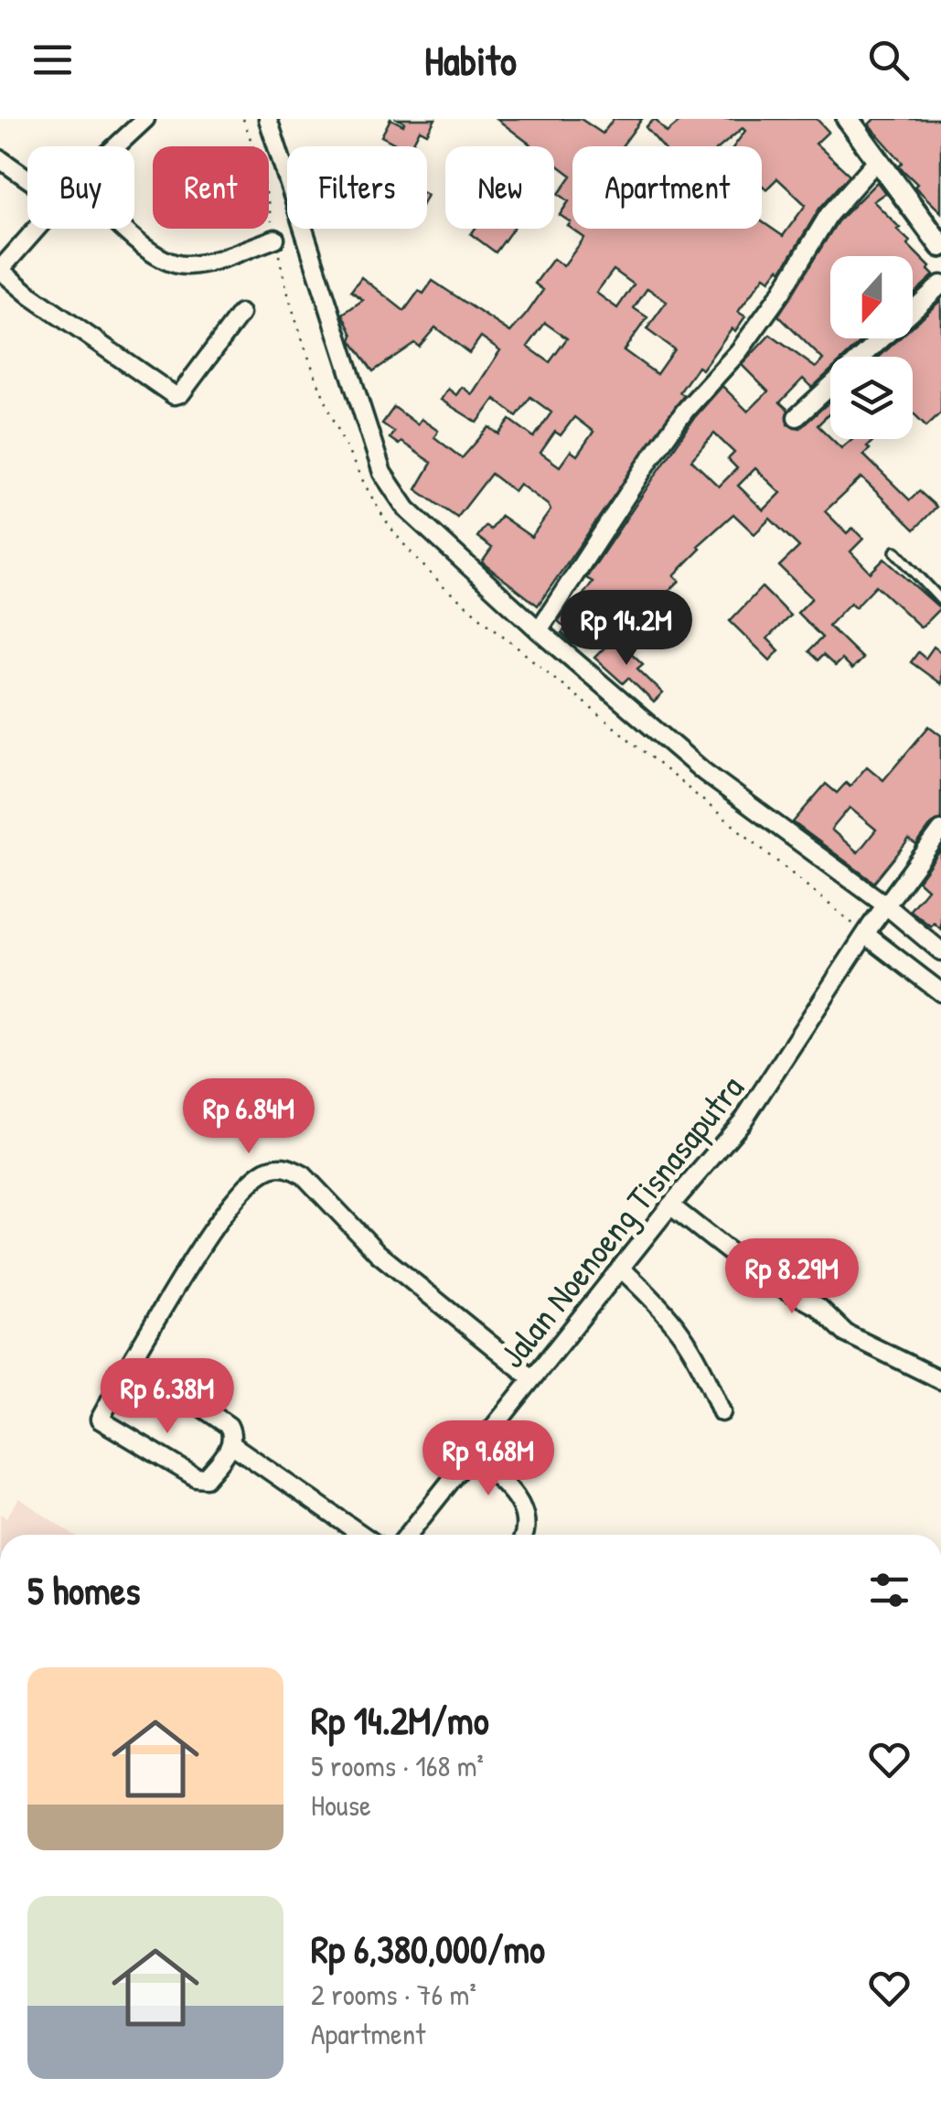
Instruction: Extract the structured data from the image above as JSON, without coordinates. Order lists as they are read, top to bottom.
{
  "streets": {
    "street": ["Jalan Noenoeng Tisnasaputra"]
  },
  "north": "bottom",
  "page": {
    "header": "Habito",
    "chip": [
      "Buy",
      "Rent",
      "Filters",
      "New",
      "Apartment"
    ],
    "price": [
      "Rp 14.2M",
      "Rp 6.84M",
      "Rp 8.29M",
      "Rp 6.38M",
      "Rp 9.68M"
    ],
    "heading": "5 homes",
    "list": [
      {
        "name": "Rp 14.2M/mo",
        "note": "5 rooms · 168 m² · House"
      },
      {
        "name": "Rp 6,380,000/mo",
        "note": "2 rooms · 76 m² · Apartment"
      }
    ]
  }
}
